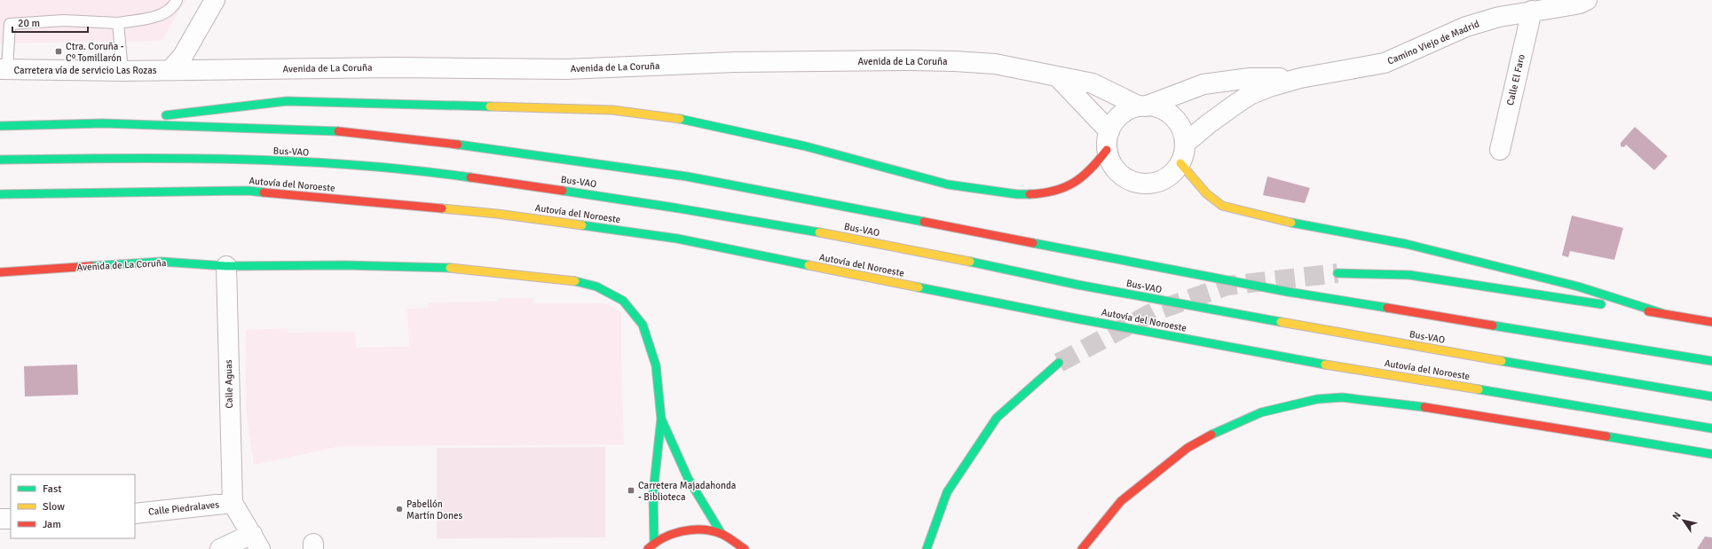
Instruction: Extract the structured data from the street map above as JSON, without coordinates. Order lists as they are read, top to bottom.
{
  "streets": {
    "main road": ["Avenida de La Coruña", "Bus-VAO", "Autovía del Noroeste"],
    "street": [
      "Camino Viejo de Madrid",
      "Carretera vía de servicio Las Rozas",
      "Calle El Faro",
      "Calle Aguas",
      "Calle Piedralaves"
    ]
  },
  "crossings": [
    ["Camino Viejo de Madrid", "Avenida de La Coruña"],
    ["Camino Viejo de Madrid", "Calle El Faro"],
    ["Avenida de La Coruña", "Carretera vía de servicio Las Rozas"],
    ["Avenida de La Coruña", "Calle Aguas"],
    ["Calle Aguas", "Calle Piedralaves"]
  ],
  "places": {
    "transit": ["Ctra. Coruña - Cº Tomillarón", "Carretera Majadahonda - Biblioteca"],
    "other": ["Pabellón Martín Dones"]
  },
  "legend": ["Fast", "Slow", "Jam"],
  "scale_bar": "20 m",
  "north": "top left"
}
